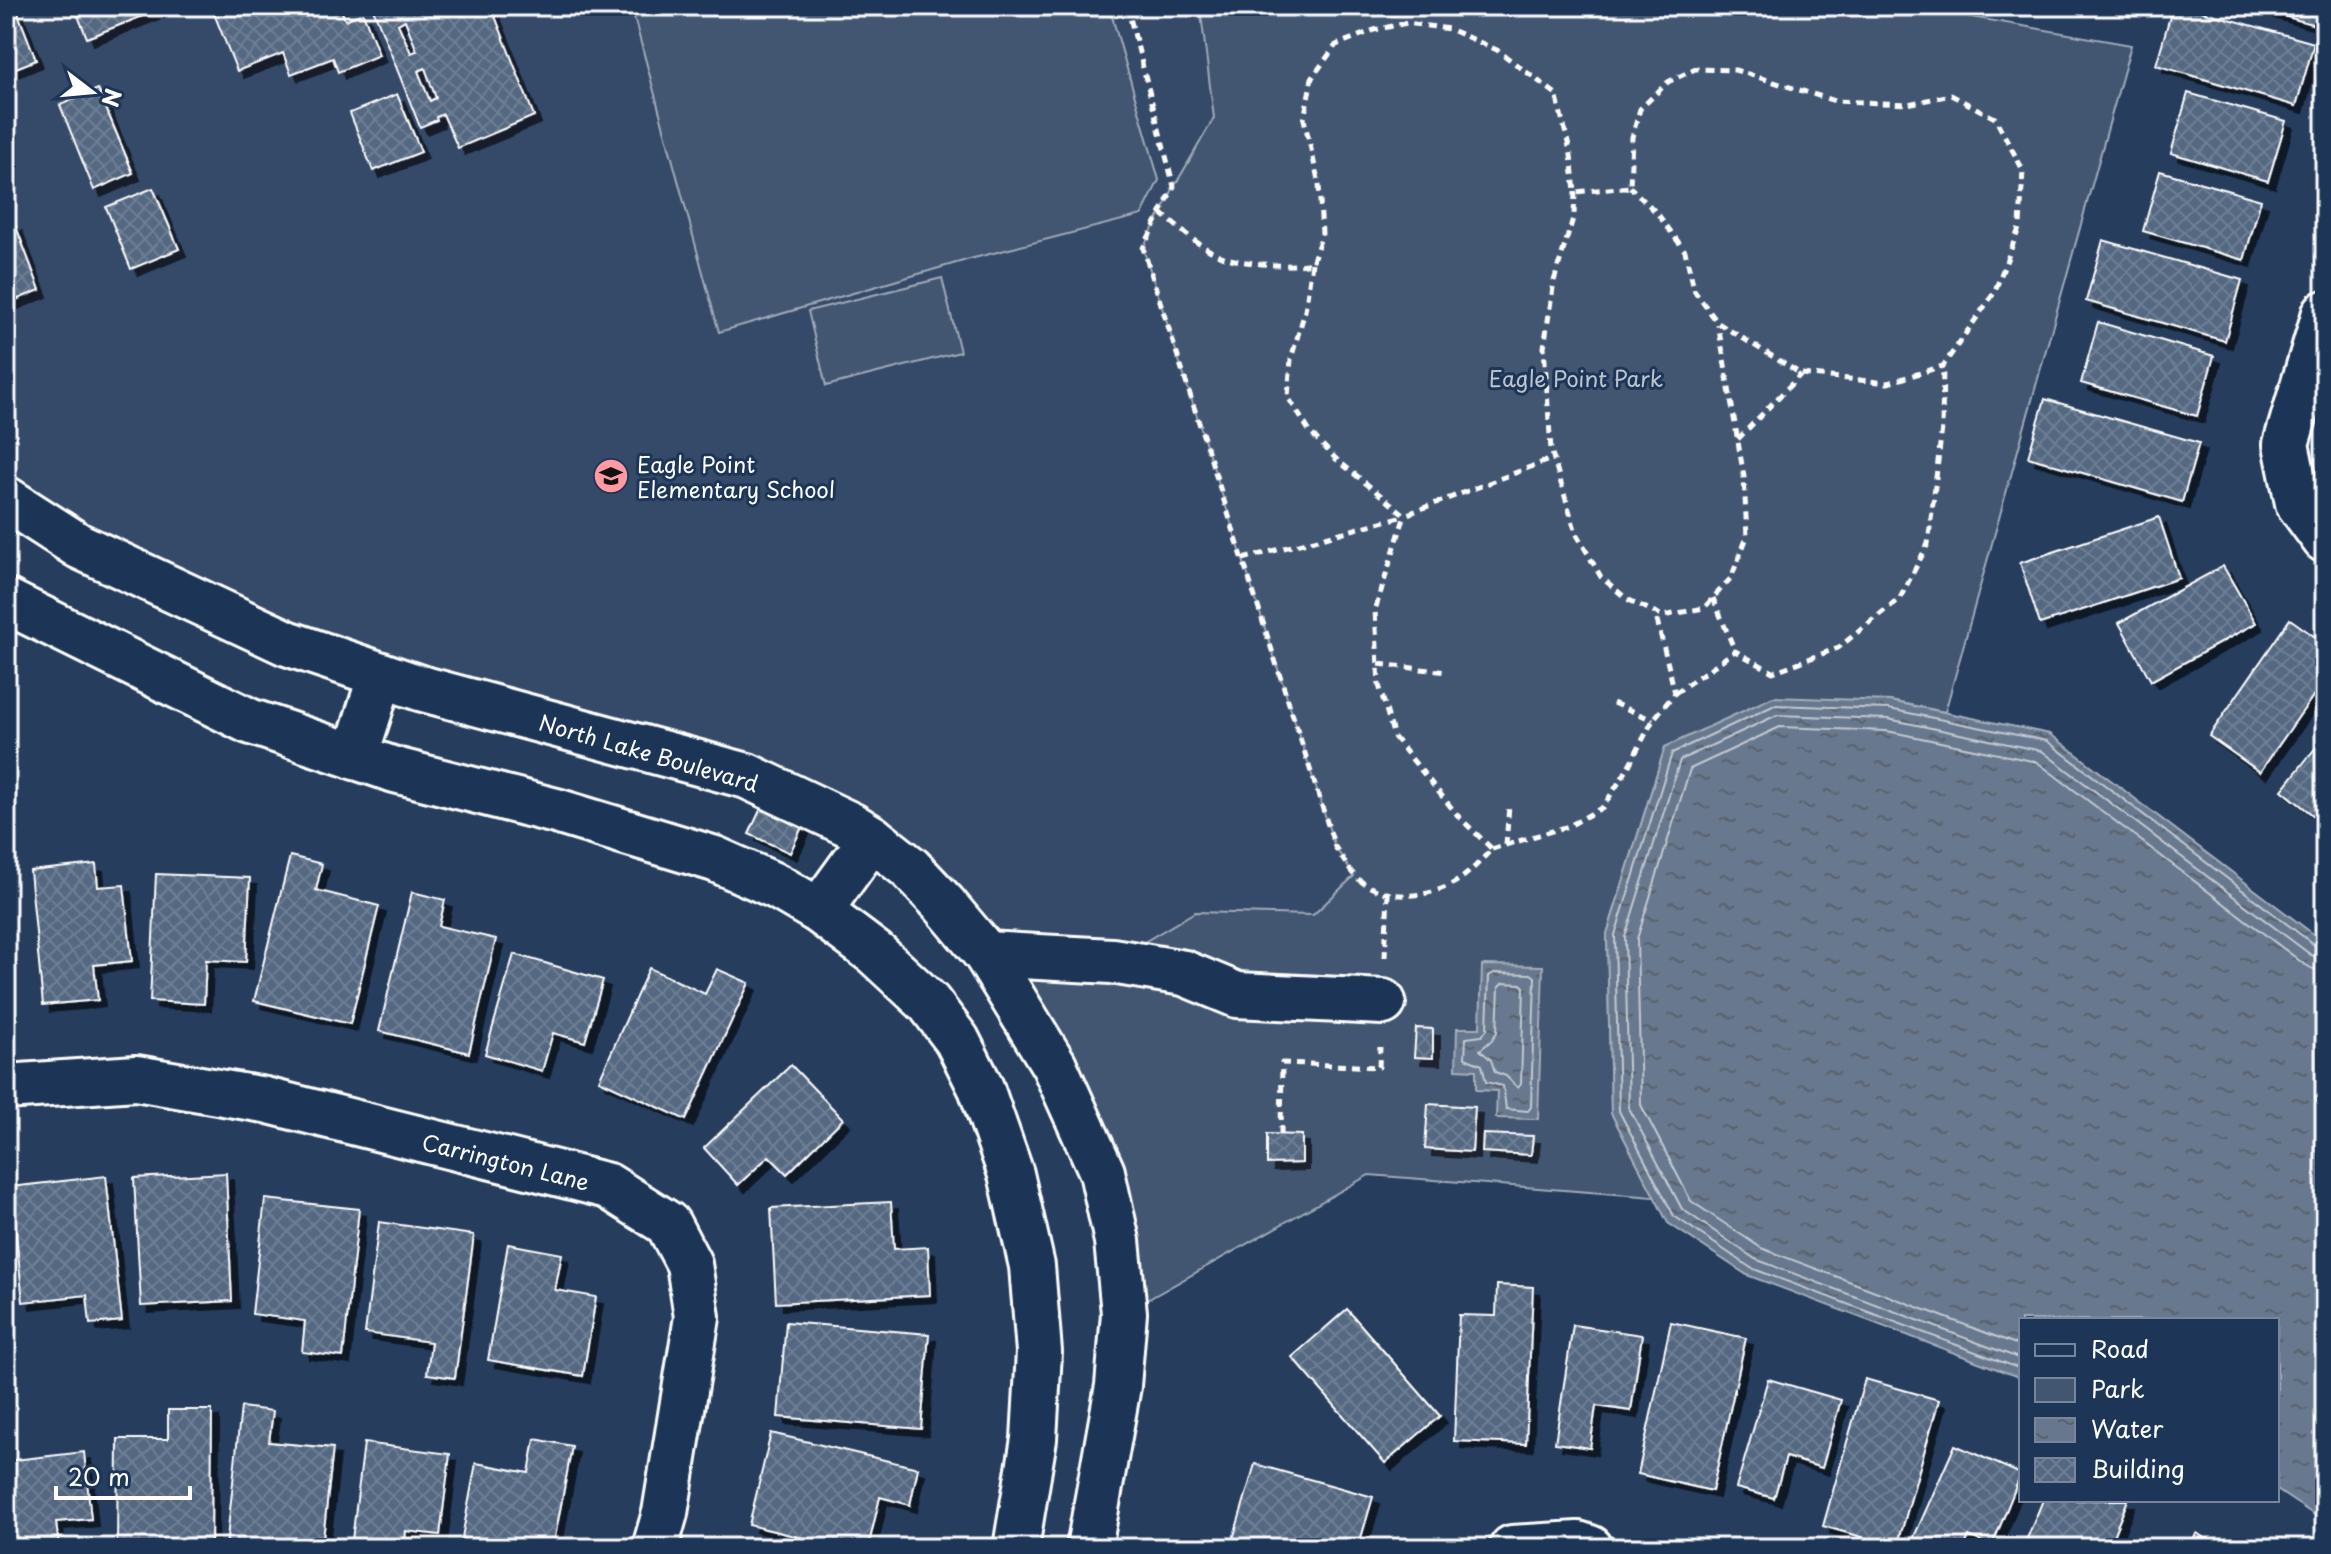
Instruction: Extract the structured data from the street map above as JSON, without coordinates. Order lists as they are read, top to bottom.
{
  "streets": {
    "street": ["North Lake Boulevard", "Carrington Lane"]
  },
  "parks": ["Eagle Point Park"],
  "places": {
    "school or university": ["Eagle Point Elementary School"]
  },
  "legend": [
    "Road",
    "Park",
    "Water",
    "Building"
  ],
  "scale_bar": "20 m",
  "north": "right"
}
